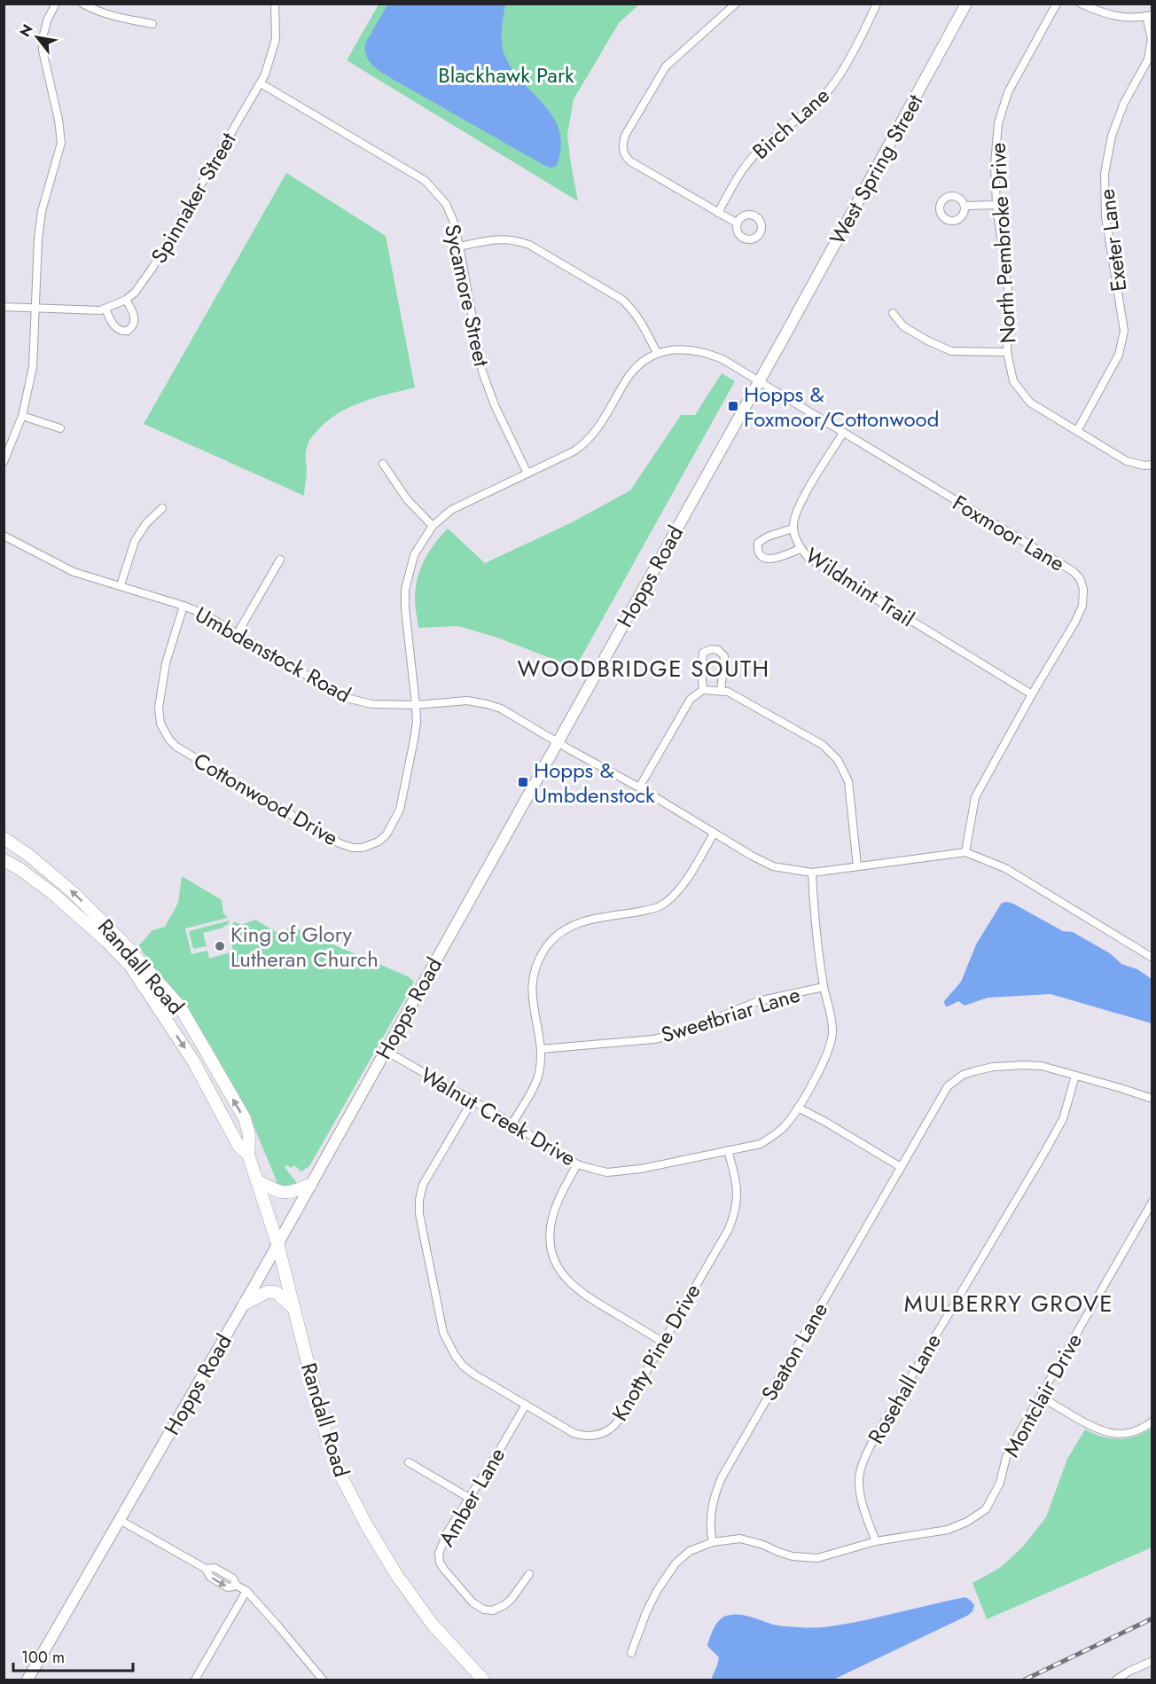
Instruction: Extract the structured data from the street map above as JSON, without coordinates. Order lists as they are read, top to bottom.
{
  "streets": {
    "main road": ["West Spring Street", "Hopps Road", "Randall Road"],
    "street": [
      "Birch Lane",
      "Spinnaker Street",
      "Exeter Lane",
      "North Pembroke Drive",
      "Sycamore Street",
      "Foxmoor Lane",
      "Wildmint Trail",
      "Umbdenstock Road",
      "Cottonwood Drive",
      "Sweetbriar Lane",
      "Walnut Creek Drive",
      "Seaton Lane",
      "Knotty Pine Drive",
      "Rosehall Lane",
      "Montclair Drive",
      "Amber Lane"
    ]
  },
  "crossings": [
    ["West Spring Street", "Hopps Road"],
    ["Spinnaker Street", "Sycamore Street"],
    ["Exeter Lane", "North Pembroke Drive"],
    ["Sycamore Street", "Cottonwood Drive"],
    ["Foxmoor Lane", "Hopps Road"],
    ["Foxmoor Lane", "Wildmint Trail"],
    ["Foxmoor Lane", "Umbdenstock Road"],
    ["Foxmoor Lane", "Cottonwood Drive"],
    ["Hopps Road", "Umbdenstock Road"],
    ["Hopps Road", "Cottonwood Drive"],
    ["Hopps Road", "Randall Road"],
    ["Hopps Road", "Walnut Creek Drive"],
    ["Umbdenstock Road", "Cottonwood Drive"],
    ["Umbdenstock Road", "Walnut Creek Drive"],
    ["Sweetbriar Lane", "Walnut Creek Drive"],
    ["Walnut Creek Drive", "Knotty Pine Drive"],
    ["Seaton Lane", "Rosehall Lane"],
    ["Seaton Lane", "Montclair Drive"],
    ["Knotty Pine Drive", "Amber Lane"],
    ["Rosehall Lane", "Montclair Drive"]
  ],
  "districts": ["WOODBRIDGE SOUTH", "MULBERRY GROVE"],
  "parks": ["Blackhawk Park"],
  "places": {
    "transit": ["Hopps & Foxmoor/Cottonwood", "Hopps & Umbdenstock"],
    "other": ["King of Glory Lutheran Church"]
  },
  "scale_bar": "100 m",
  "north": "top left"
}
